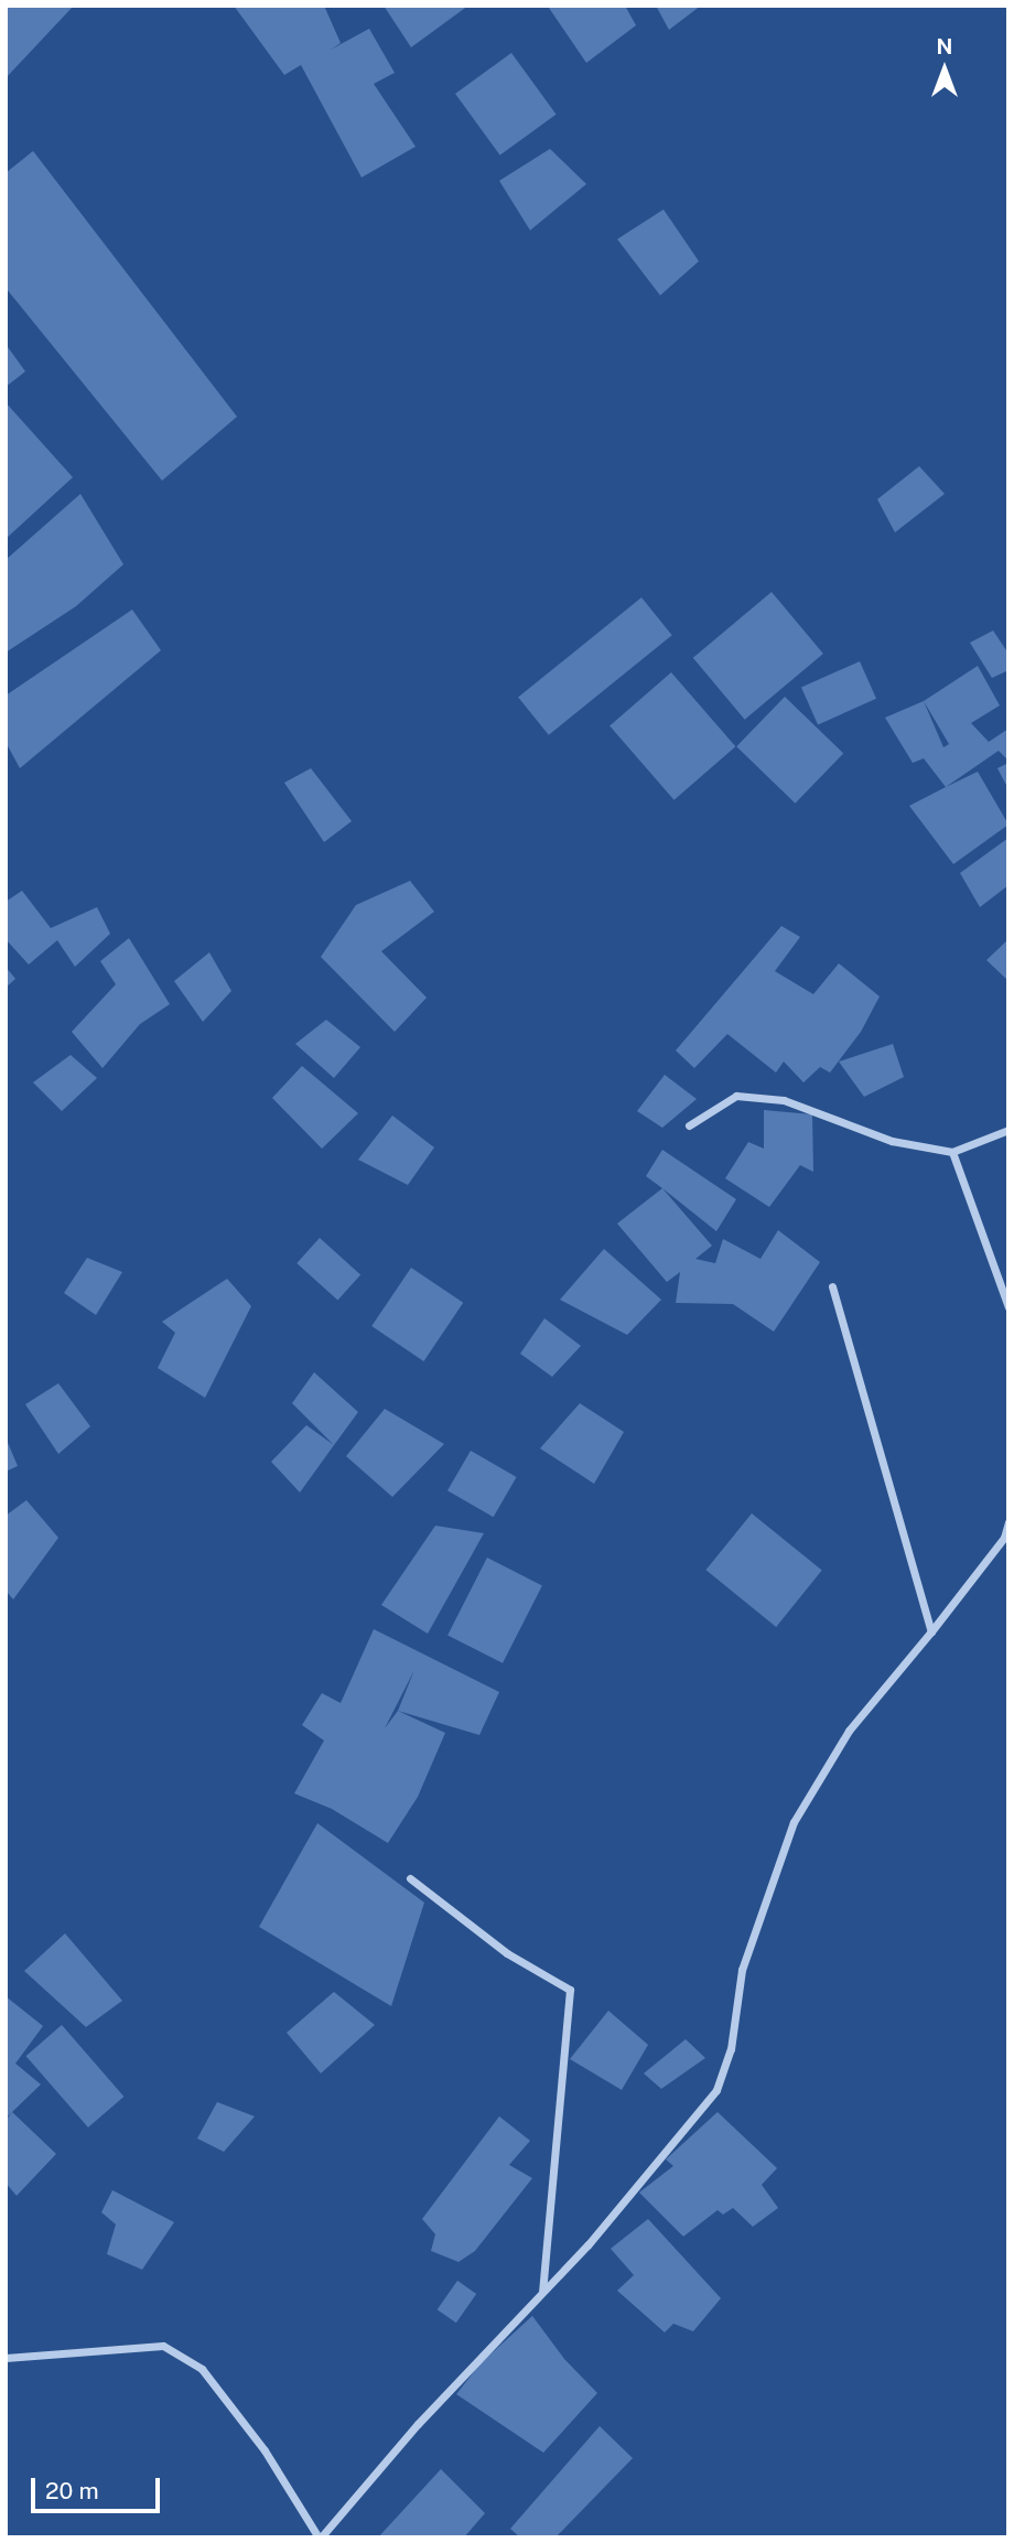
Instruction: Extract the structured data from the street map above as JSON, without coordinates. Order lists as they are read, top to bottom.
{
  "scale_bar": "20 m",
  "north": "top"
}
